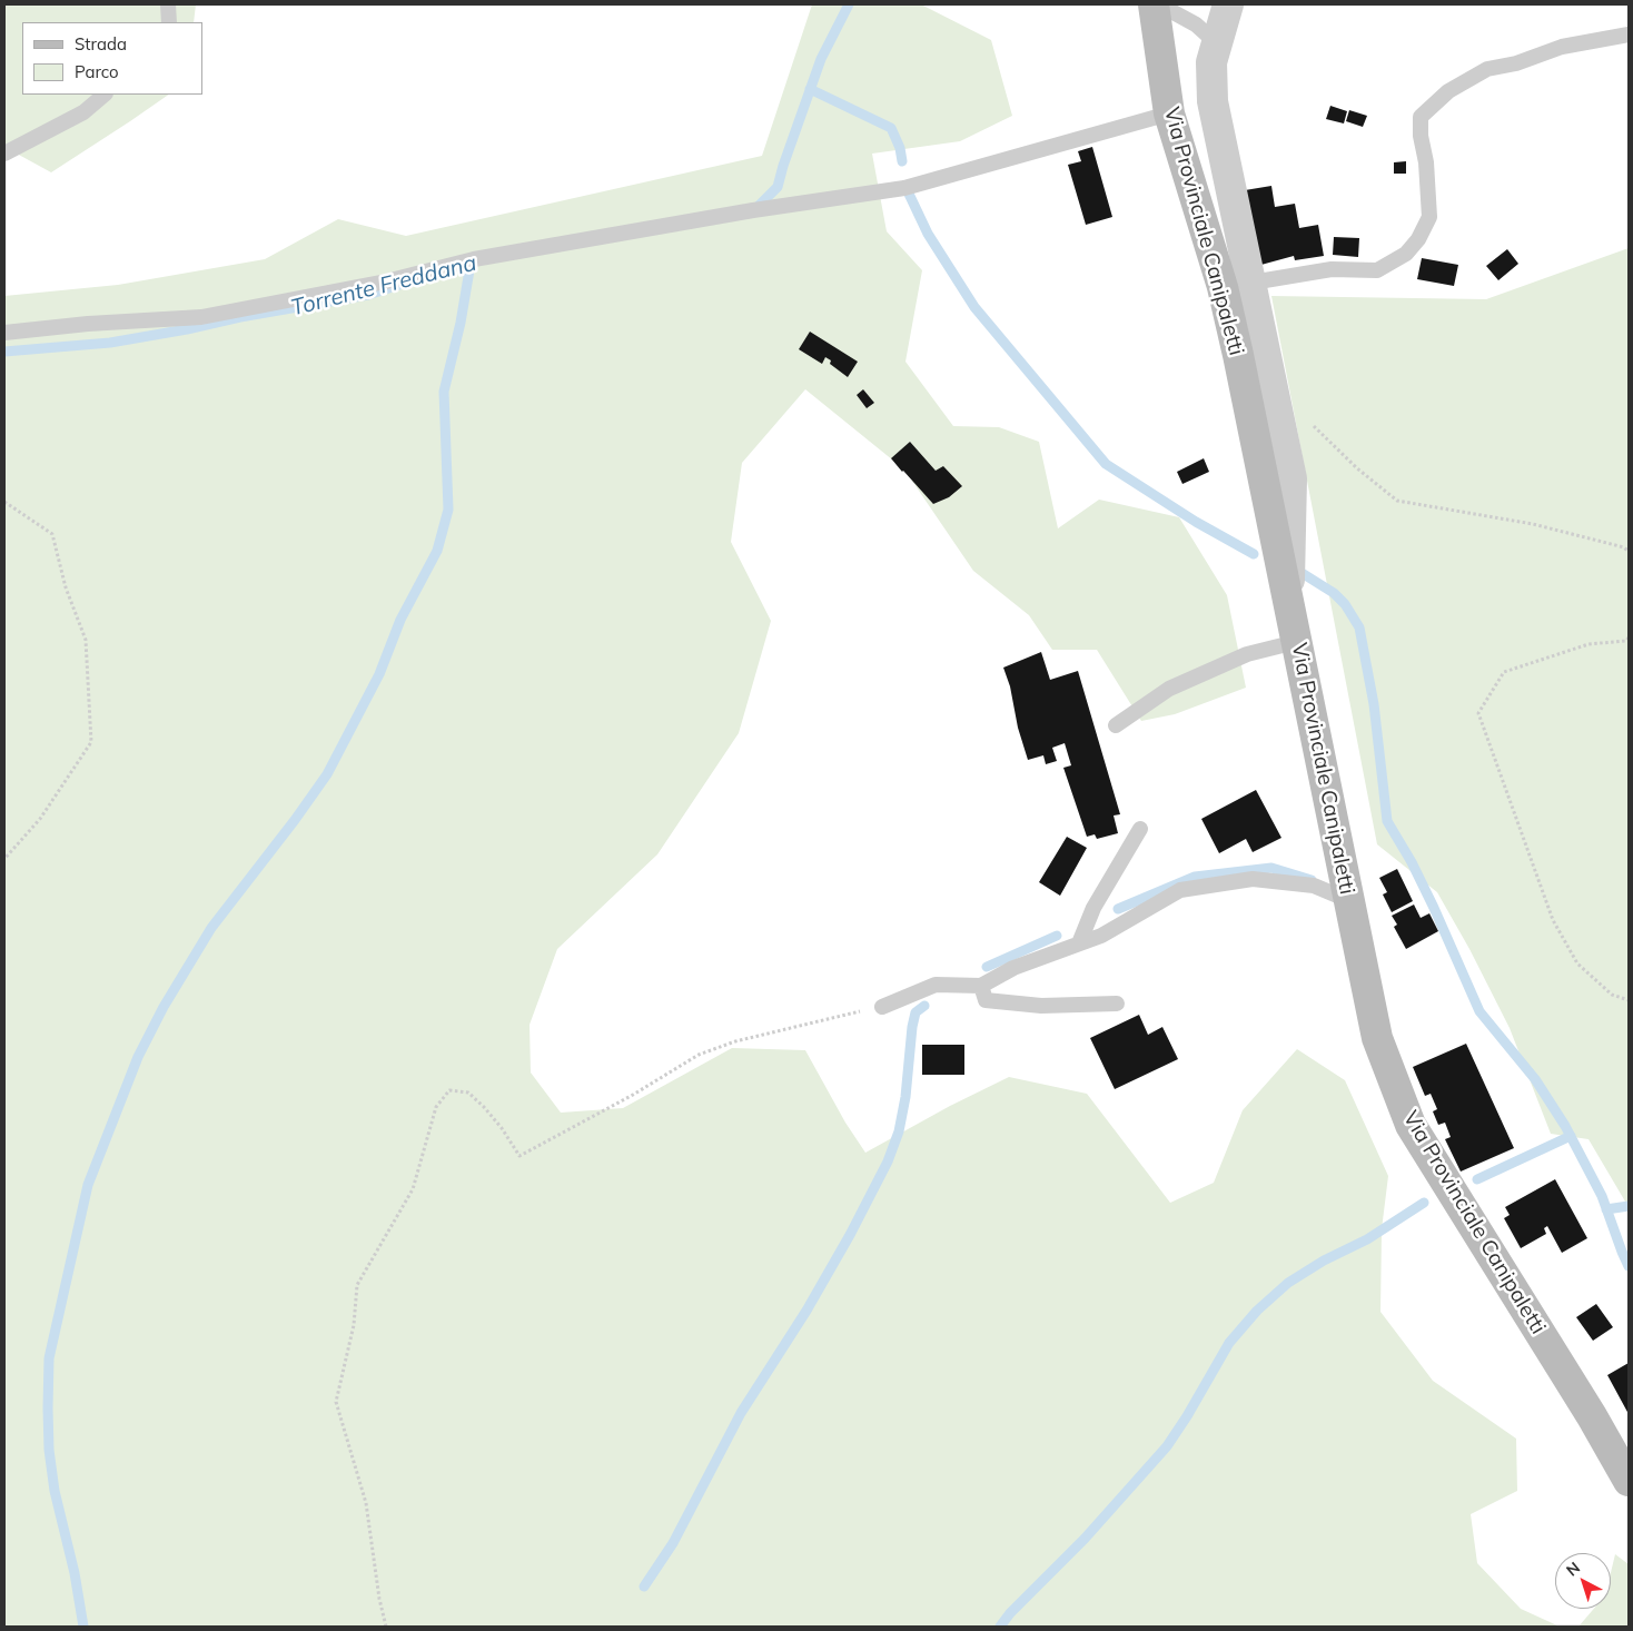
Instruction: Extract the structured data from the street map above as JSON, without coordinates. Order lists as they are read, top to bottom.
{
  "streets": {
    "main road": ["Via Provinciale Canipaletti"]
  },
  "water": ["Torrente Freddana"],
  "legend": ["Strada", "Parco"],
  "north": "top left"
}
